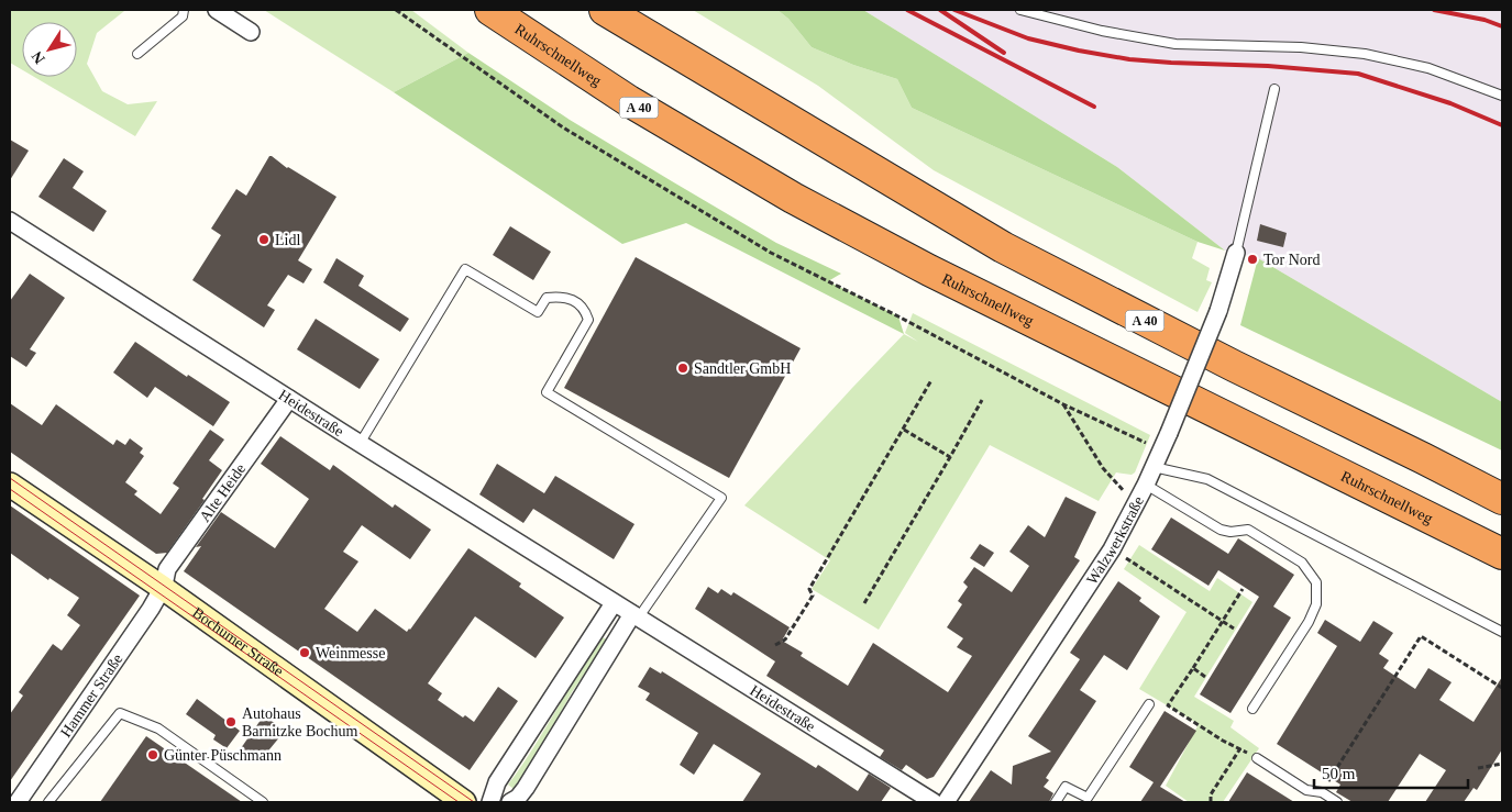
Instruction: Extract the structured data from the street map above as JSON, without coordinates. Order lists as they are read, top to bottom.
{
  "streets": {
    "highway": ["Ruhrschnellweg", "A 40"],
    "main road": ["Bochumer Straße"],
    "street": [
      "Heidestraße",
      "Alte Heide",
      "Walzwerkstraße",
      "Hammer Straße"
    ]
  },
  "crossings": [
    ["Heidestraße", "Alte Heide"],
    ["Alte Heide", "Bochumer Straße"],
    ["Alte Heide", "Hammer Straße"],
    ["Bochumer Straße", "Hammer Straße"]
  ],
  "places": [
    "Lidl",
    "Tor Nord",
    "Sandtler GmbH",
    "Weinmesse",
    "Autohaus Barnitzke Bochum",
    "Günter Püschmann"
  ],
  "scale_bar": "50 m",
  "north": "bottom left"
}
